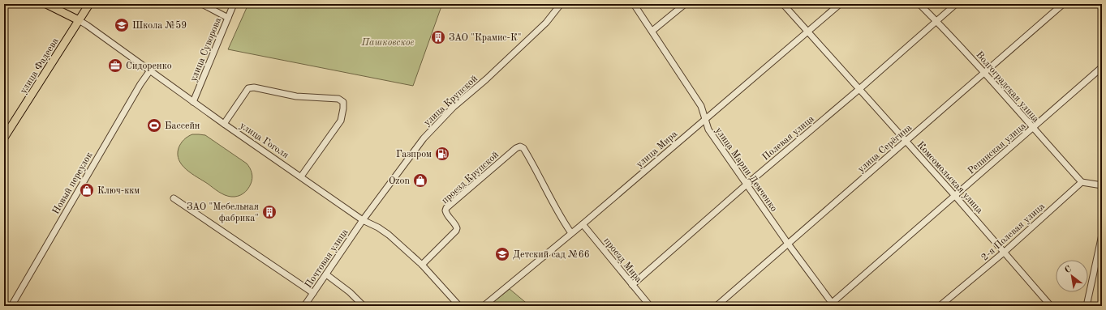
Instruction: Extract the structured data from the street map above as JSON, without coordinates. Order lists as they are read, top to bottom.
{
  "streets": {
    "main road": ["улица Фадеева", "улица Гоголя"],
    "street": [
      "улица Суворова",
      "Волгоградская улица",
      "улица Крупской",
      "Полевая улица",
      "улица Серёгина",
      "Репинская улица",
      "улица Мира",
      "улица Марии Демченко",
      "проезд Крупской",
      "Комсомольская улица",
      "Новый переулок",
      "2-я Полевая улица",
      "Почтовая улица",
      "проезд Мира"
    ]
  },
  "crossings": [
    ["улица Суворова", "улица Гоголя"],
    ["улица Фадеева", "улица Гоголя"],
    ["Волгоградская улица", "Полевая улица"],
    ["Волгоградская улица", "улица Серёгина"],
    ["Волгоградская улица", "Репинская улица"],
    ["Волгоградская улица", "2-я Полевая улица"],
    ["улица Крупской", "улица Гоголя"],
    ["улица Крупской", "Почтовая улица"],
    ["Полевая улица", "улица Марии Демченко"],
    ["Полевая улица", "Комсомольская улица"],
    ["Полевая улица", "проезд Мира"],
    ["улица Гоголя", "проезд Крупской"],
    ["улица Гоголя", "Новый переулок"],
    ["улица Гоголя", "Почтовая улица"],
    ["улица Серёгина", "улица Марии Демченко"],
    ["улица Серёгина", "Комсомольская улица"],
    ["Репинская улица", "улица Марии Демченко"],
    ["Репинская улица", "Комсомольская улица"],
    ["улица Мира", "улица Марии Демченко"],
    ["улица Мира", "проезд Крупской"],
    ["улица Мира", "Комсомольская улица"],
    ["улица Мира", "проезд Мира"],
    ["Комсомольская улица", "2-я Полевая улица"]
  ],
  "parks": ["Пашковское"],
  "places": {
    "school or university": ["Школа №59", "Детский сад №66"],
    "building": ["ЗАО \"Крамис-К\"", "ЗАО \"Мебельная фабрика\""],
    "office": ["Сидоренко"],
    "sports": ["Бассейн"],
    "fuel station": ["Газпром"],
    "shop": ["Ozon", "Ключ-ккм"]
  },
  "north": "top left"
}
